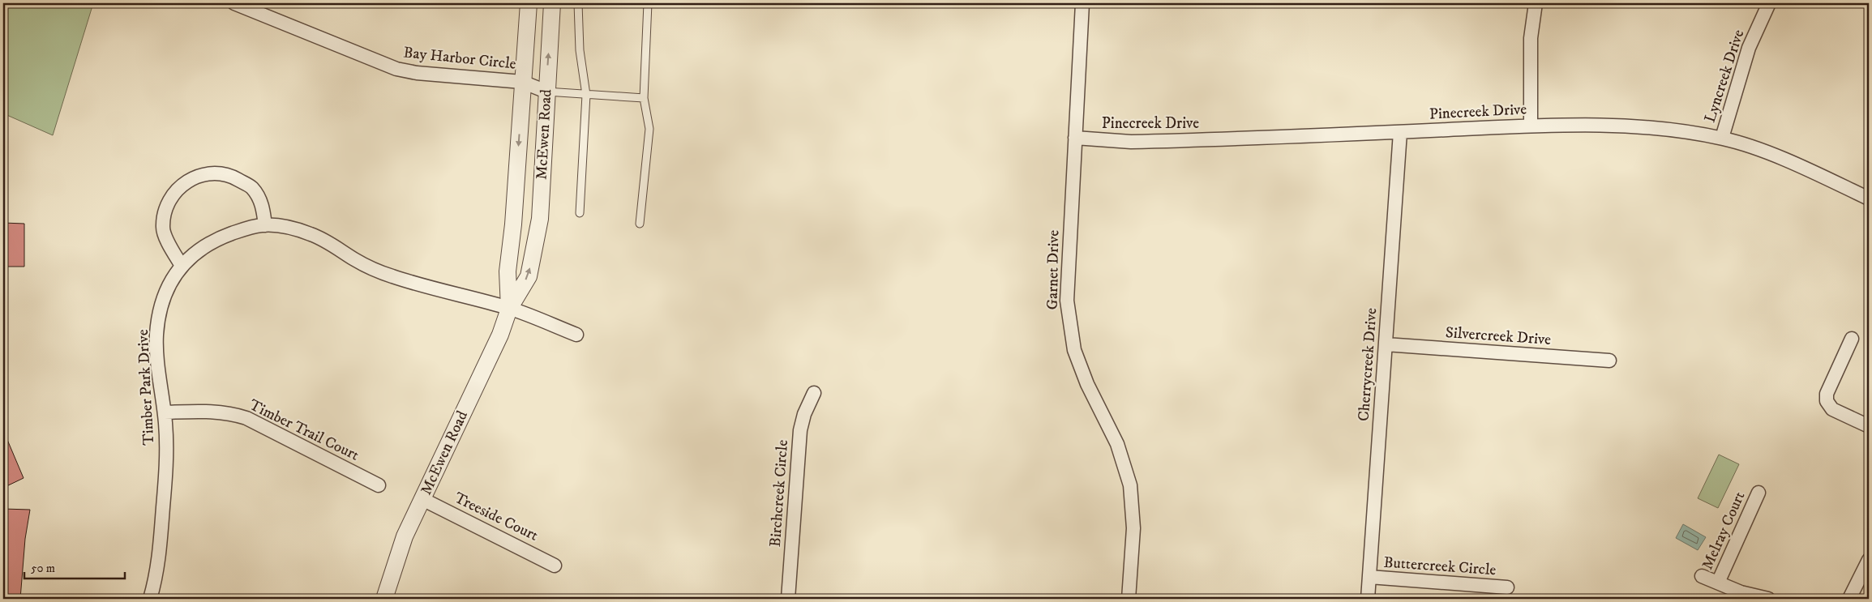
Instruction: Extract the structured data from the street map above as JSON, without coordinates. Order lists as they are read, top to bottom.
{
  "streets": {
    "street": [
      "Bay Harbor Circle",
      "Lyncreek Drive",
      "Pinecreek Drive",
      "McEwen Road",
      "Garnet Drive",
      "Silvercreek Drive",
      "Cherrycreek Drive",
      "Timber Park Drive",
      "Timber Trail Court",
      "Birchcreek Circle",
      "Treeside Court",
      "Melray Court",
      "Buttercreek Circle"
    ]
  },
  "crossings": [
    ["Bay Harbor Circle", "McEwen Road"],
    ["Lyncreek Drive", "Pinecreek Drive"],
    ["Pinecreek Drive", "Garnet Drive"],
    ["Pinecreek Drive", "Cherrycreek Drive"],
    ["McEwen Road", "Timber Park Drive"],
    ["McEwen Road", "Treeside Court"],
    ["Silvercreek Drive", "Cherrycreek Drive"],
    ["Cherrycreek Drive", "Buttercreek Circle"],
    ["Timber Park Drive", "Timber Trail Court"]
  ],
  "scale_bar": "50 m"
}
